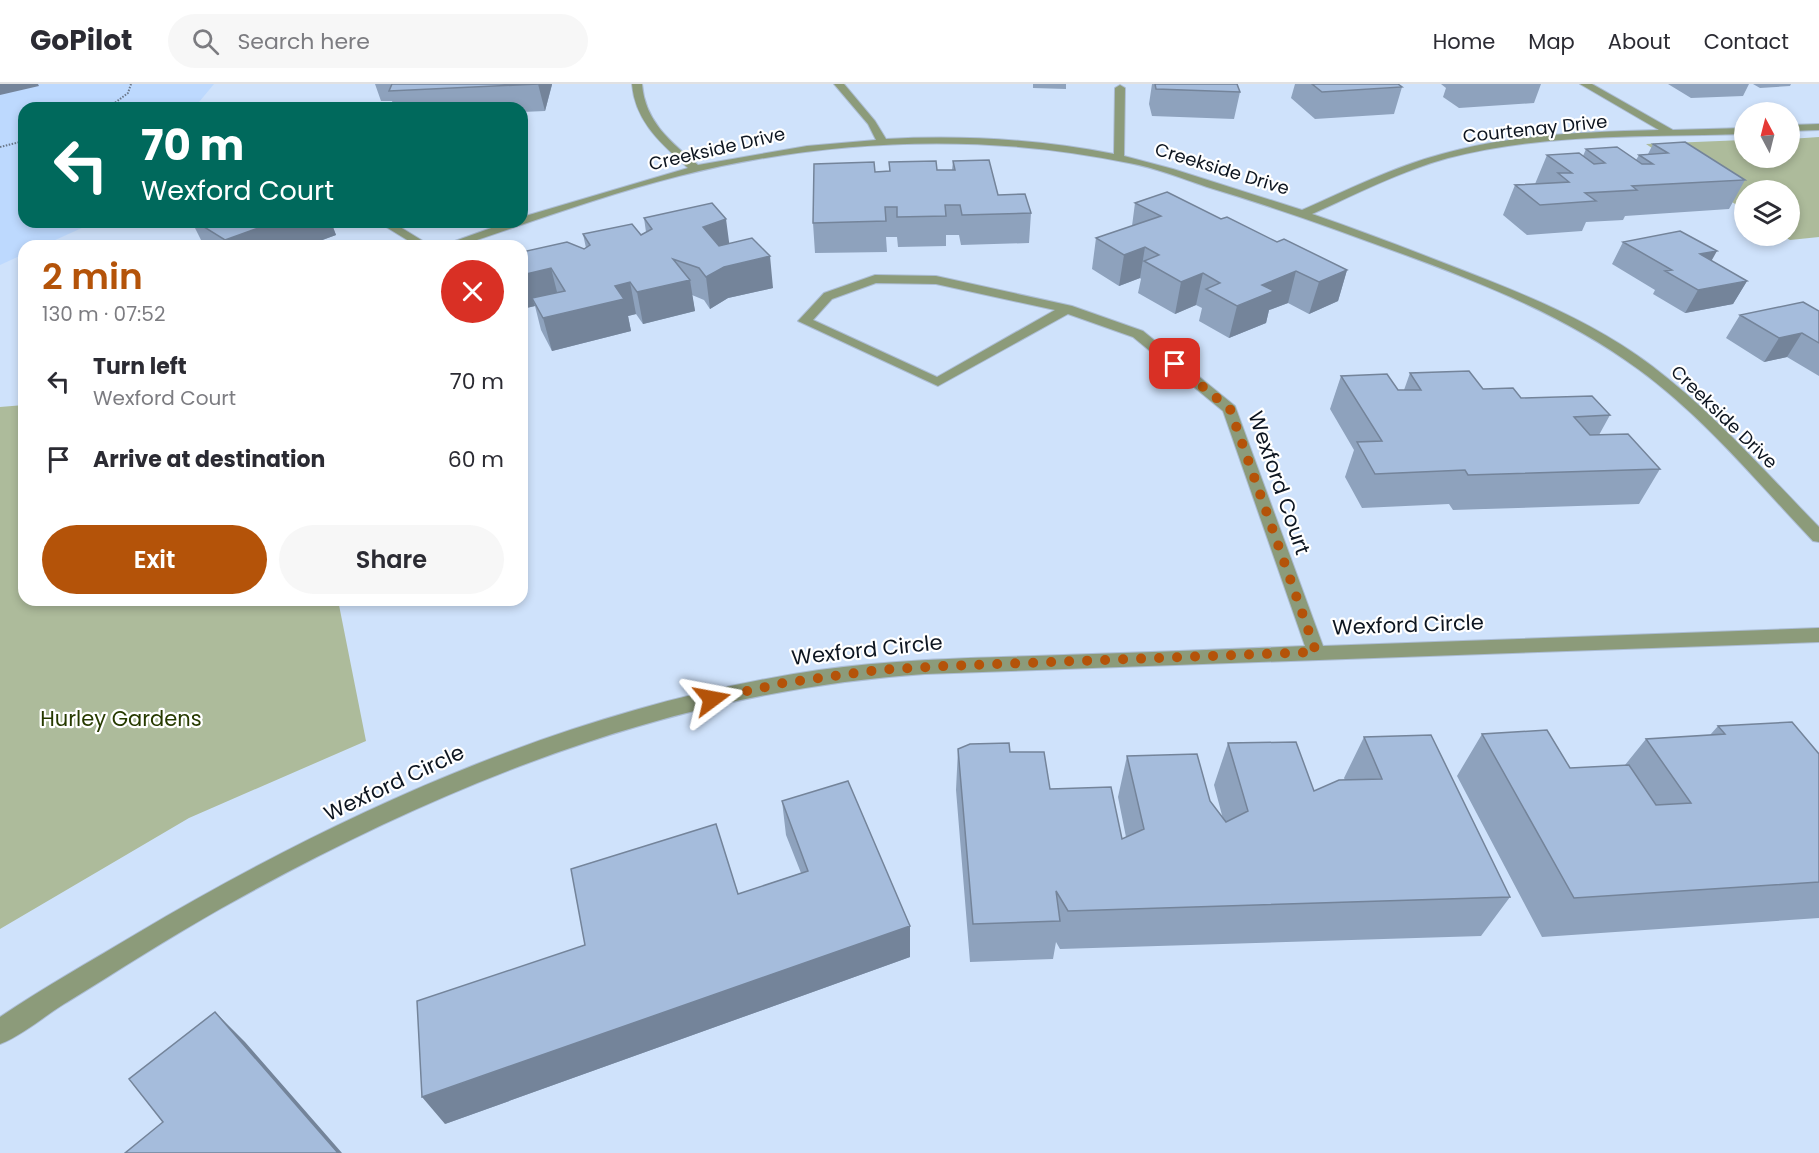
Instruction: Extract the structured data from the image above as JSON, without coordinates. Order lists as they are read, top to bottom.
{
  "streets": {
    "street": [
      "Courtenay Drive",
      "Creekside Drive",
      "Wexford Court",
      "Wexford Circle"
    ]
  },
  "crossings": [
    ["Courtenay Drive", "Creekside Drive"],
    ["Wexford Court", "Wexford Circle"]
  ],
  "parks": ["Hurley Gardens"],
  "north": "top",
  "page": {
    "header": "GoPilot",
    "search": "Search here",
    "nav": [
      "Home",
      "Map",
      "About",
      "Contact"
    ],
    "turn": ["70 m", "Wexford Court"],
    "heading": ["2 min", "130 m · 07:52"],
    "list": [
      {
        "name": "Turn left",
        "note": "Wexford Court",
        "value": "70 m"
      },
      {
        "name": "Arrive at destination",
        "value": "60 m"
      }
    ],
    "buttons": ["Exit", "Share"]
  }
}
